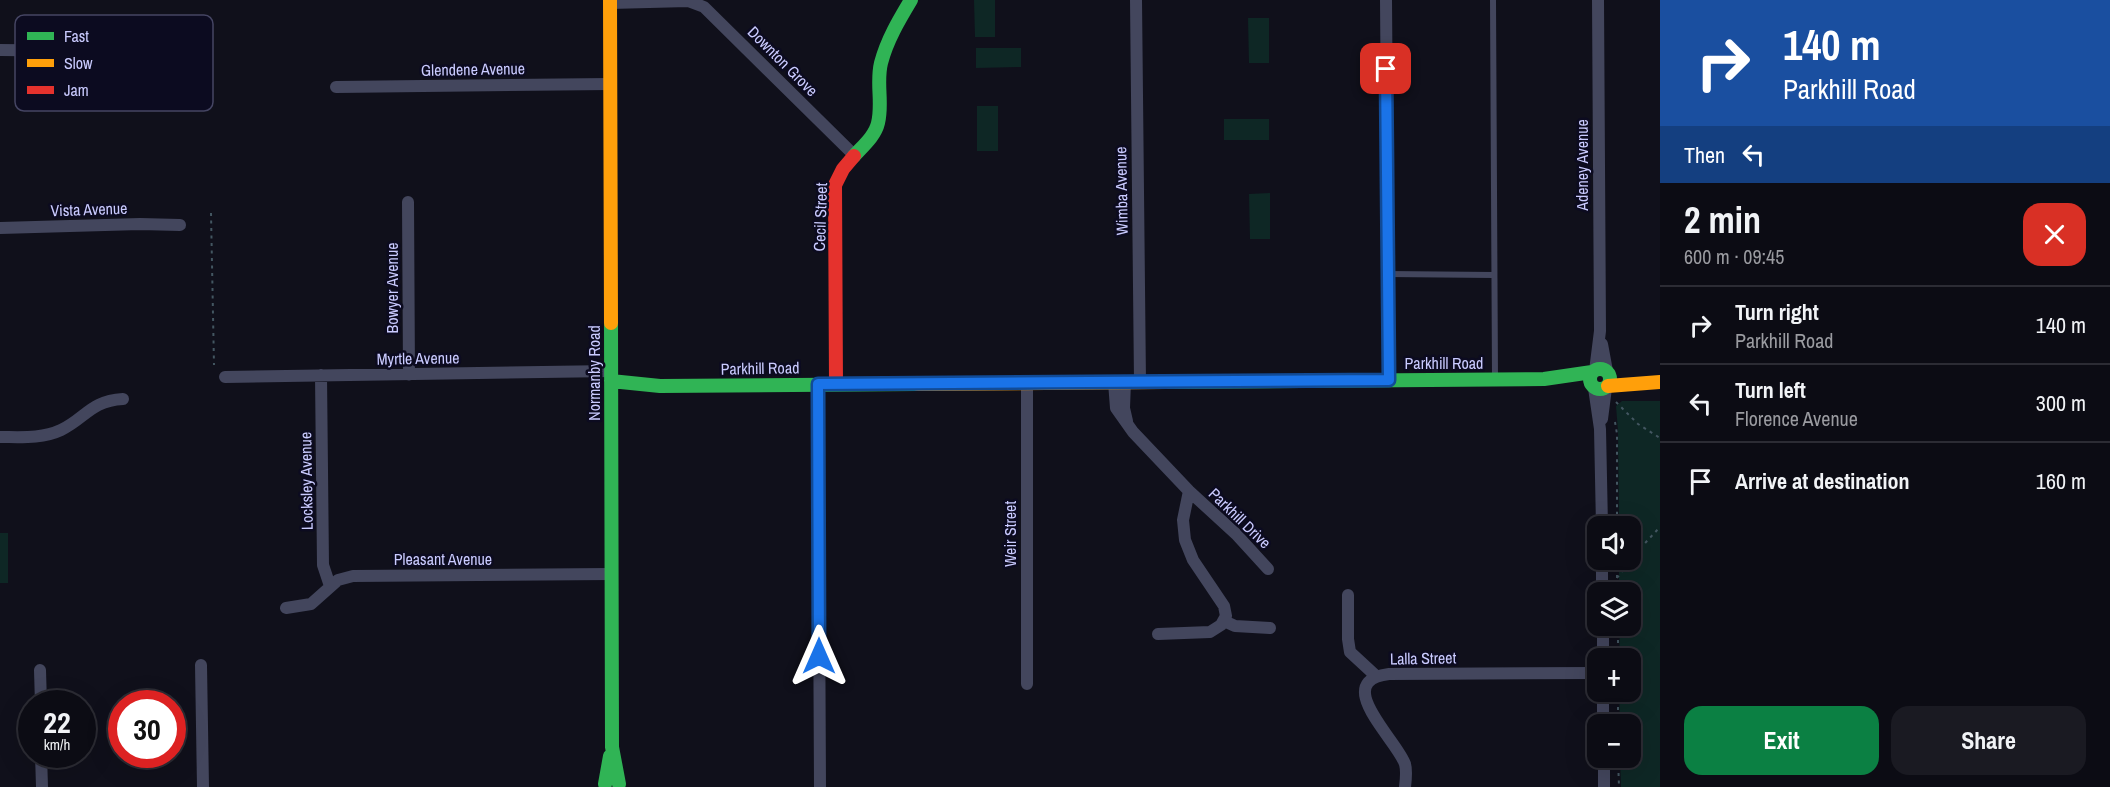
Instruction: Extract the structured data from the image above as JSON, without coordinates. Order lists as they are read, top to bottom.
{
  "streets": {
    "street": [
      "Downton Grove",
      "Glendene Avenue",
      "Adeney Avenue",
      "Wimba Avenue",
      "Vista Avenue",
      "Cecil Street",
      "Bowyer Avenue",
      "Myrtle Avenue",
      "Parkhill Road",
      "Normanby Road",
      "Locksley Avenue",
      "Parkhill Drive",
      "Weir Street",
      "Pleasant Avenue",
      "Lalla Street"
    ]
  },
  "crossings": [
    ["Downton Grove", "Cecil Street"],
    ["Downton Grove", "Normanby Road"],
    ["Glendene Avenue", "Normanby Road"],
    ["Adeney Avenue", "Parkhill Road"],
    ["Wimba Avenue", "Parkhill Road"],
    ["Cecil Street", "Parkhill Road"],
    ["Bowyer Avenue", "Myrtle Avenue"],
    ["Myrtle Avenue", "Parkhill Road"],
    ["Myrtle Avenue", "Normanby Road"],
    ["Myrtle Avenue", "Locksley Avenue"],
    ["Parkhill Road", "Normanby Road"],
    ["Parkhill Road", "Parkhill Drive"],
    ["Parkhill Road", "Weir Street"],
    ["Normanby Road", "Pleasant Avenue"],
    ["Locksley Avenue", "Pleasant Avenue"]
  ],
  "legend": ["Fast", "Slow", "Jam"],
  "page": {
    "turn": ["140 m", "Parkhill Road"],
    "then": "Then",
    "heading": ["2 min", "600 m · 09:45"],
    "list": [
      {
        "name": "Turn right",
        "note": "Parkhill Road",
        "value": "140 m"
      },
      {
        "name": "Turn left",
        "note": "Florence Avenue",
        "value": "300 m"
      },
      {
        "name": "Arrive at destination",
        "value": "160 m"
      }
    ],
    "map_buttons": ["+", "−"],
    "speed": "22 km/h",
    "limit": "30",
    "buttons": ["Exit", "Share"]
  }
}
